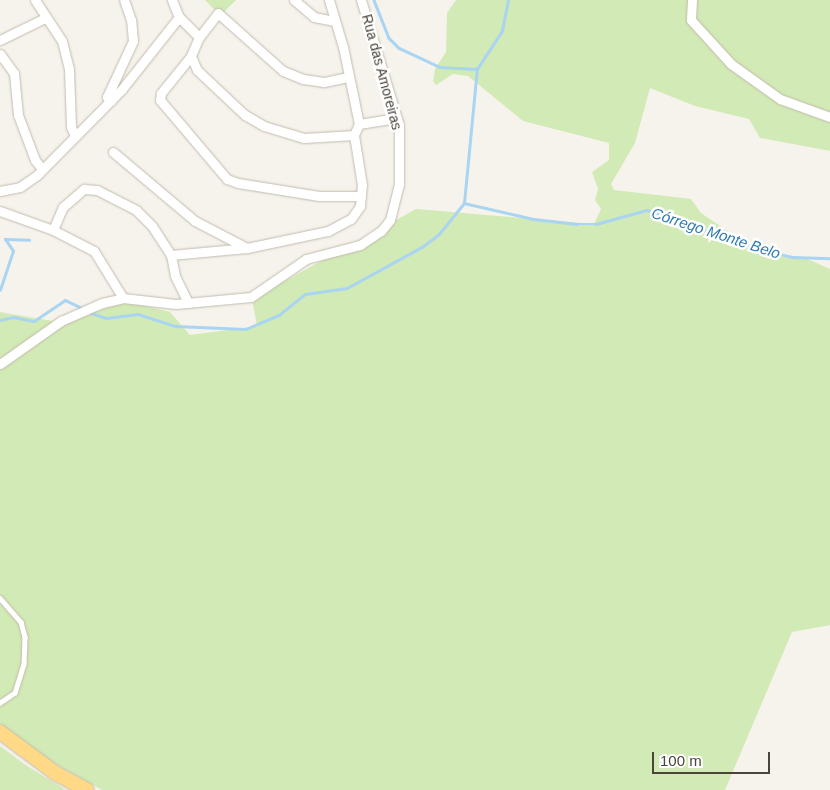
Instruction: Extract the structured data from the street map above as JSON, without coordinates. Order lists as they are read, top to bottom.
{
  "streets": {
    "street": ["Rua das Amoreiras"]
  },
  "water": ["Córrego Monte Belo"],
  "scale_bar": "100 m"
}
